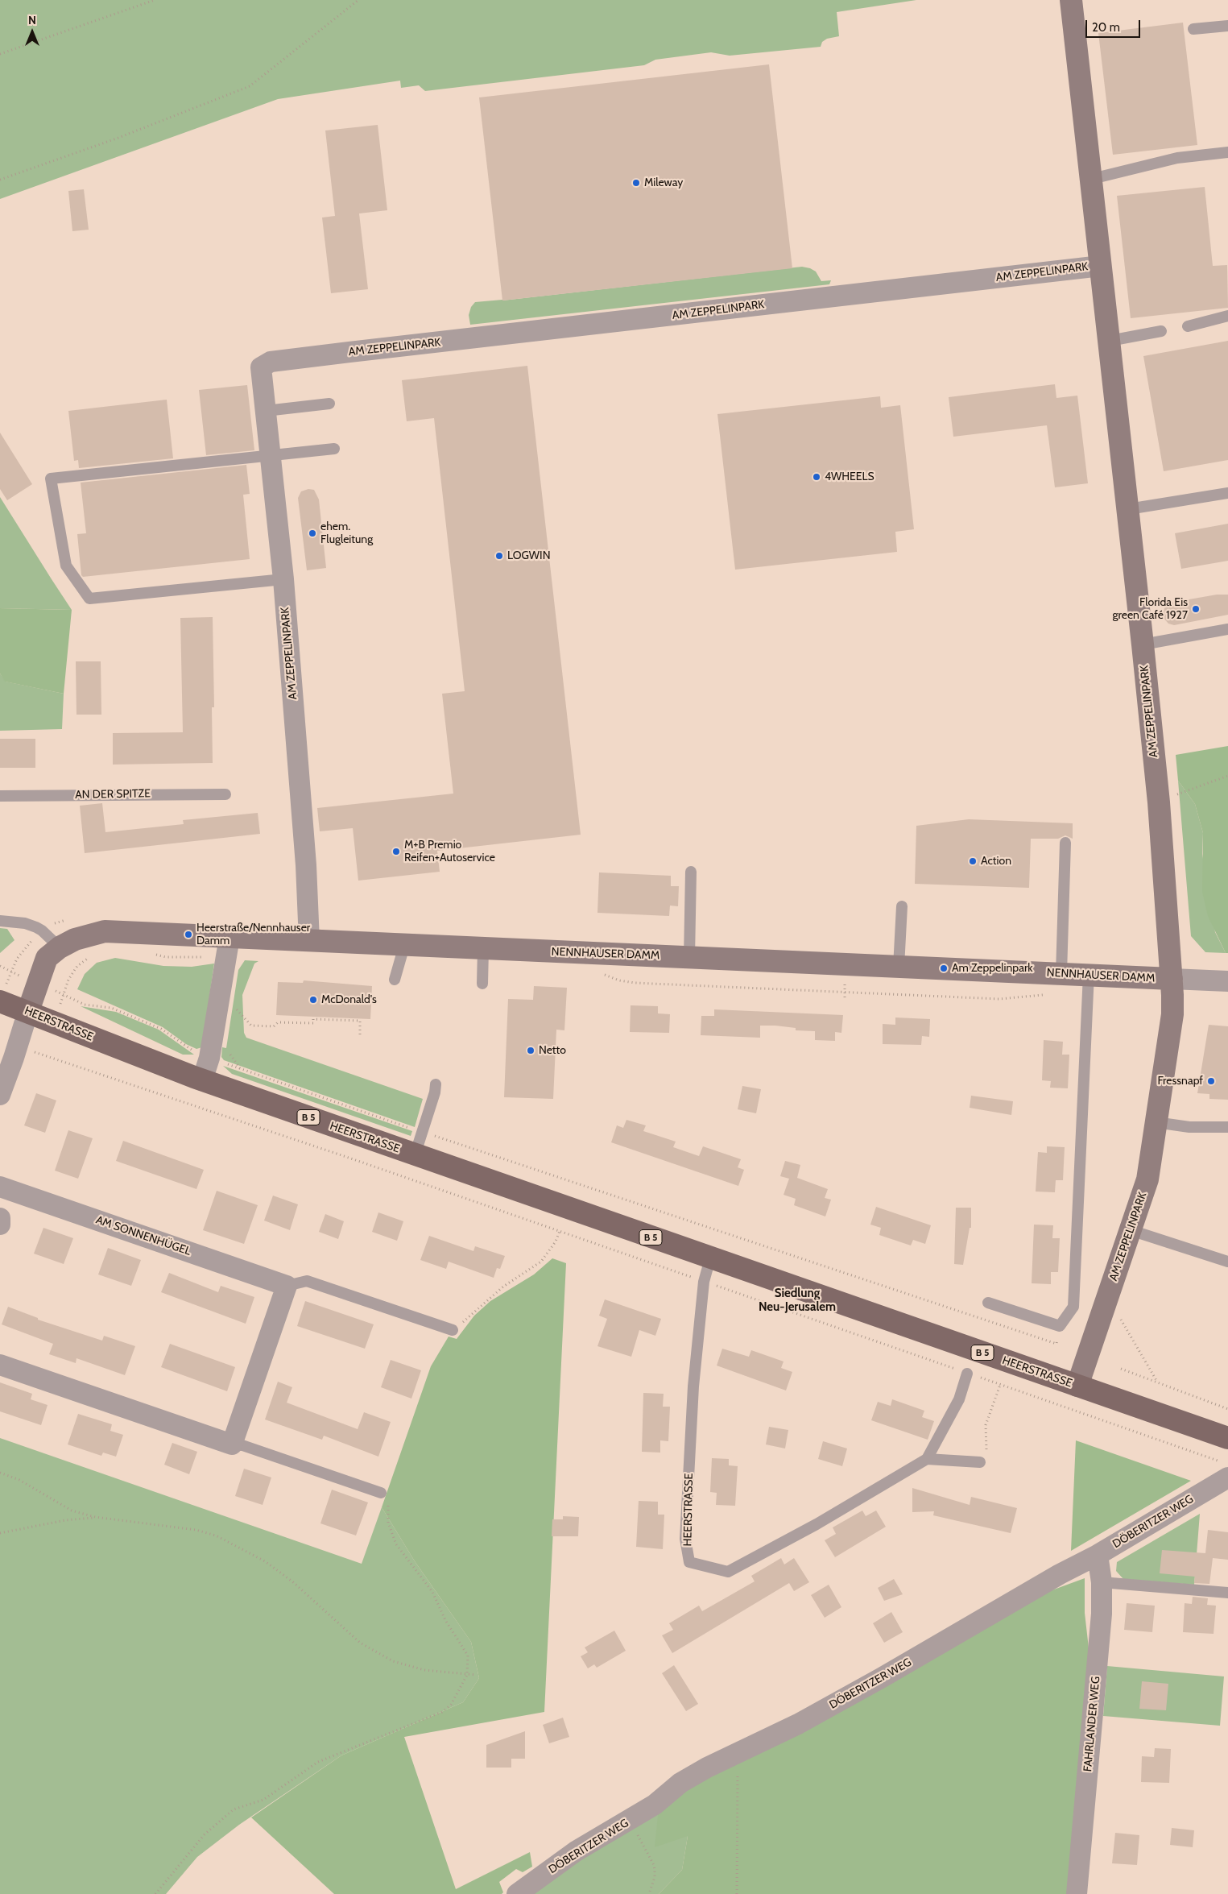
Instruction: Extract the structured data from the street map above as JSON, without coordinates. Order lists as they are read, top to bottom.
{
  "streets": {
    "main road": [
      "AM ZEPPELINPARK",
      "NENNHAUSER DAMM",
      "HEERSTRASSE",
      "B 5"
    ],
    "street": ["AM SONNENHÜGEL", "DÖBERITZER WEG", "FAHRLANDER WEG"],
    "lane": ["AN DER SPITZE"]
  },
  "crossings": [
    ["AM ZEPPELINPARK", "NENNHAUSER DAMM"],
    ["AM ZEPPELINPARK", "HEERSTRASSE"],
    ["NENNHAUSER DAMM", "HEERSTRASSE"],
    ["DÖBERITZER WEG", "FAHRLANDER WEG"]
  ],
  "districts": ["Siedlung Neu-Jerusalem"],
  "places": [
    "Mileway",
    "4WHEELS",
    "ehem. Flugleitung",
    "LOGWIN",
    "Florida Eis green Café 1927",
    "M+B Premio Reifen+Autoservice",
    "Action",
    "Heerstraße/Nennhauser Damm",
    "Am Zeppelinpark",
    "McDonald's",
    "Netto",
    "Fressnapf"
  ],
  "scale_bar": "20 m",
  "north": "top"
}
